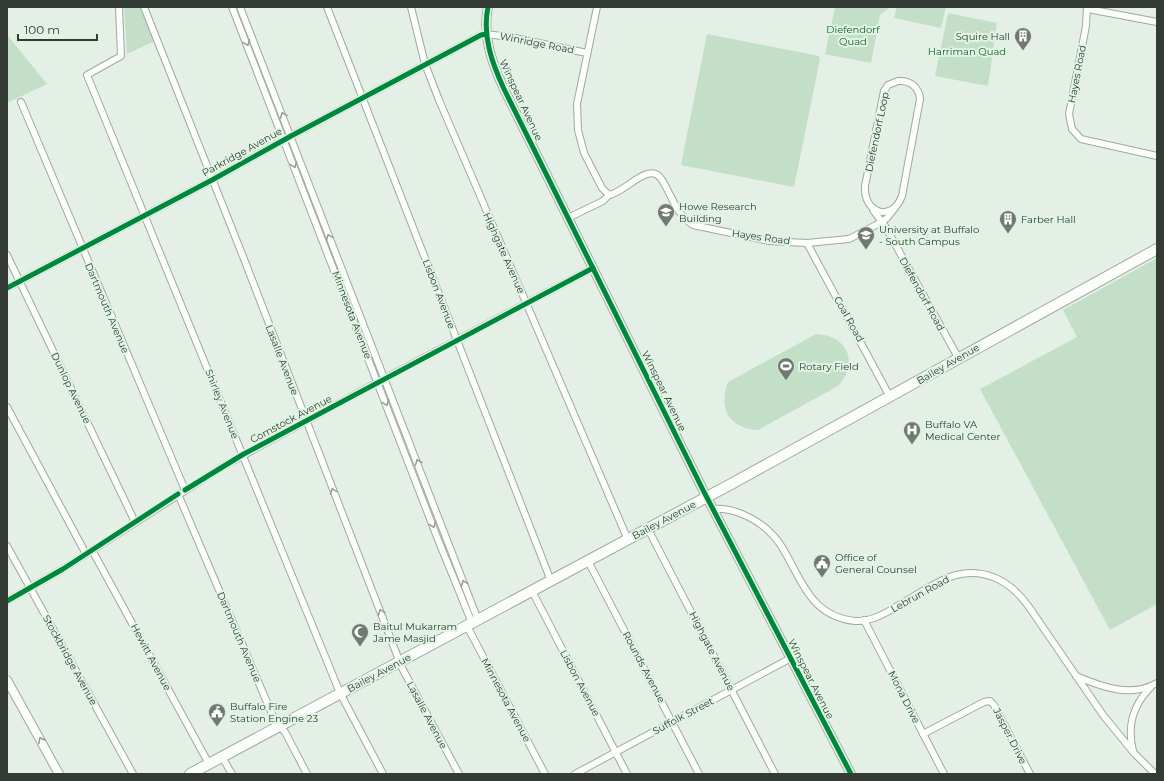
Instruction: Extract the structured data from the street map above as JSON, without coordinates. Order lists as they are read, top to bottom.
{
  "streets": {
    "main road": ["Bailey Avenue"],
    "street": [
      "Winridge Road",
      "Hayes Road",
      "Winspear Avenue",
      "Diefendorf Loop",
      "Parkridge Avenue",
      "Highgate Avenue",
      "Lisbon Avenue",
      "Diefendorf Road",
      "Dartmouth Avenue",
      "Minnesota Avenue",
      "Coal Road",
      "Lasalle Avenue",
      "Dunlop Avenue",
      "Shirley Avenue",
      "Comstock Avenue",
      "Lebrun Road",
      "Hewitt Avenue",
      "Stockbridge Avenue",
      "Rounds Avenue",
      "Mona Drive",
      "Suffolk Street",
      "Jasper Drive"
    ]
  },
  "crossings": [
    ["Winridge Road", "Winspear Avenue"],
    ["Winridge Road", "Parkridge Avenue"],
    ["Hayes Road", "Winspear Avenue"],
    ["Hayes Road", "Diefendorf Loop"],
    ["Hayes Road", "Diefendorf Road"],
    ["Hayes Road", "Coal Road"],
    ["Winspear Avenue", "Parkridge Avenue"],
    ["Winspear Avenue", "Bailey Avenue"],
    ["Winspear Avenue", "Comstock Avenue"],
    ["Winspear Avenue", "Lebrun Road"],
    ["Winspear Avenue", "Suffolk Street"],
    ["Diefendorf Loop", "Diefendorf Road"],
    ["Parkridge Avenue", "Highgate Avenue"],
    ["Parkridge Avenue", "Lisbon Avenue"],
    ["Parkridge Avenue", "Dartmouth Avenue"],
    ["Parkridge Avenue", "Minnesota Avenue"],
    ["Parkridge Avenue", "Lasalle Avenue"],
    ["Parkridge Avenue", "Dunlop Avenue"],
    ["Parkridge Avenue", "Shirley Avenue"],
    ["Highgate Avenue", "Bailey Avenue"],
    ["Highgate Avenue", "Comstock Avenue"],
    ["Highgate Avenue", "Suffolk Street"],
    ["Lisbon Avenue", "Bailey Avenue"],
    ["Lisbon Avenue", "Comstock Avenue"],
    ["Lisbon Avenue", "Suffolk Street"],
    ["Diefendorf Road", "Bailey Avenue"],
    ["Dartmouth Avenue", "Bailey Avenue"],
    ["Dartmouth Avenue", "Comstock Avenue"],
    ["Minnesota Avenue", "Bailey Avenue"],
    ["Minnesota Avenue", "Comstock Avenue"],
    ["Coal Road", "Bailey Avenue"],
    ["Lasalle Avenue", "Bailey Avenue"],
    ["Lasalle Avenue", "Comstock Avenue"],
    ["Bailey Avenue", "Shirley Avenue"],
    ["Bailey Avenue", "Hewitt Avenue"],
    ["Bailey Avenue", "Rounds Avenue"],
    ["Dunlop Avenue", "Comstock Avenue"],
    ["Shirley Avenue", "Comstock Avenue"],
    ["Comstock Avenue", "Hewitt Avenue"],
    ["Comstock Avenue", "Stockbridge Avenue"],
    ["Lebrun Road", "Mona Drive"],
    ["Rounds Avenue", "Suffolk Street"],
    ["Mona Drive", "Jasper Drive"]
  ],
  "parks": ["Diefendorf Quad", "Harriman Quad"],
  "places": {
    "building": ["Squire Hall", "Farber Hall"],
    "school or university": ["Howe Research Building", "University at Buffalo - South Campus"],
    "sports": ["Rotary Field"],
    "hospital": ["Buffalo VA Medical Center"],
    "public building": ["Office of General Counsel", "Buffalo Fire Station Engine 23"],
    "mosque": ["Baitul Mukarram Jame Masjid"]
  },
  "scale_bar": "100 m"
}
